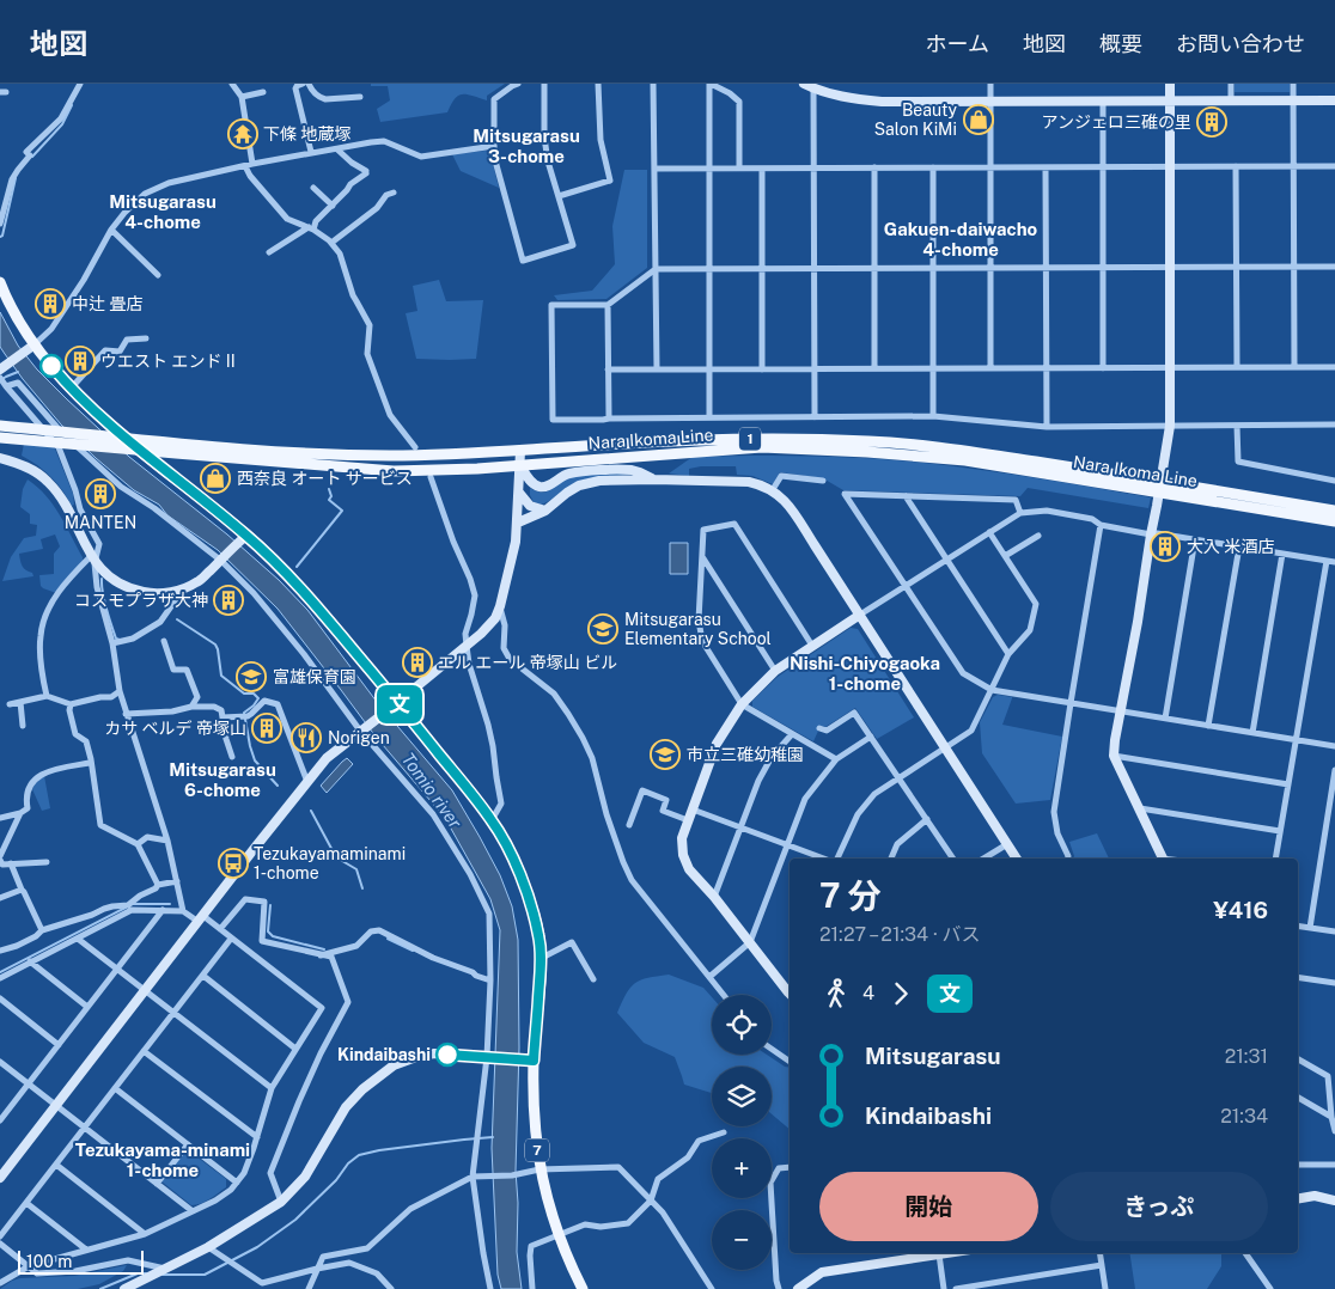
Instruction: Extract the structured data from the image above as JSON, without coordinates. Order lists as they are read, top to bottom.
{
  "streets": {
    "main road": ["Nara Ikoma Line", "1", "7"]
  },
  "districts": [
    "Mitsugarasu 3-chome",
    "Mitsugarasu 4-chome",
    "Gakuen-daiwacho 4-chome",
    "Nishi-Chiyogaoka 1-chome",
    "Mitsugarasu 6-chome",
    "Tezukayama-minami 1-chome"
  ],
  "water": ["Tomio river"],
  "places": {
    "shop": ["Beauty Salon KiMi", "西奈良 オート サービス"],
    "building": [
      "アンジェロ三碓の里",
      "中辻 畳店",
      "ウエスト エンド II",
      "MANTEN",
      "大入 米酒店",
      "コスモプラザ大神",
      "エル エール 帝塚山 ビル",
      "カサ ベルデ 帝塚山"
    ],
    "temple": ["下條 地蔵塚"],
    "school or university": ["Mitsugarasu Elementary School", "富雄保育園", "市立三碓幼稚園"],
    "restaurant": ["Norigen"],
    "bus stop": ["Tezukayamaminami 1-chome"],
    "other": ["Kindaibashi"]
  },
  "lines": ["bus line 文"],
  "scale_bar": "100 m",
  "page": {
    "header": "地図",
    "nav": [
      "ホーム",
      "地図",
      "概要",
      "お問い合わせ"
    ],
    "on_map": "文",
    "heading": ["7 分", "21:27 – 21:34 · バス", "¥416"],
    "legs": ["4", "文"],
    "map_buttons": ["+", "−"],
    "list": [
      {
        "name": "Mitsugarasu",
        "value": "21:31"
      },
      {
        "name": "Kindaibashi",
        "value": "21:34"
      }
    ],
    "buttons": ["開始", "きっぷ"],
    "scale": "100 m"
  }
}
